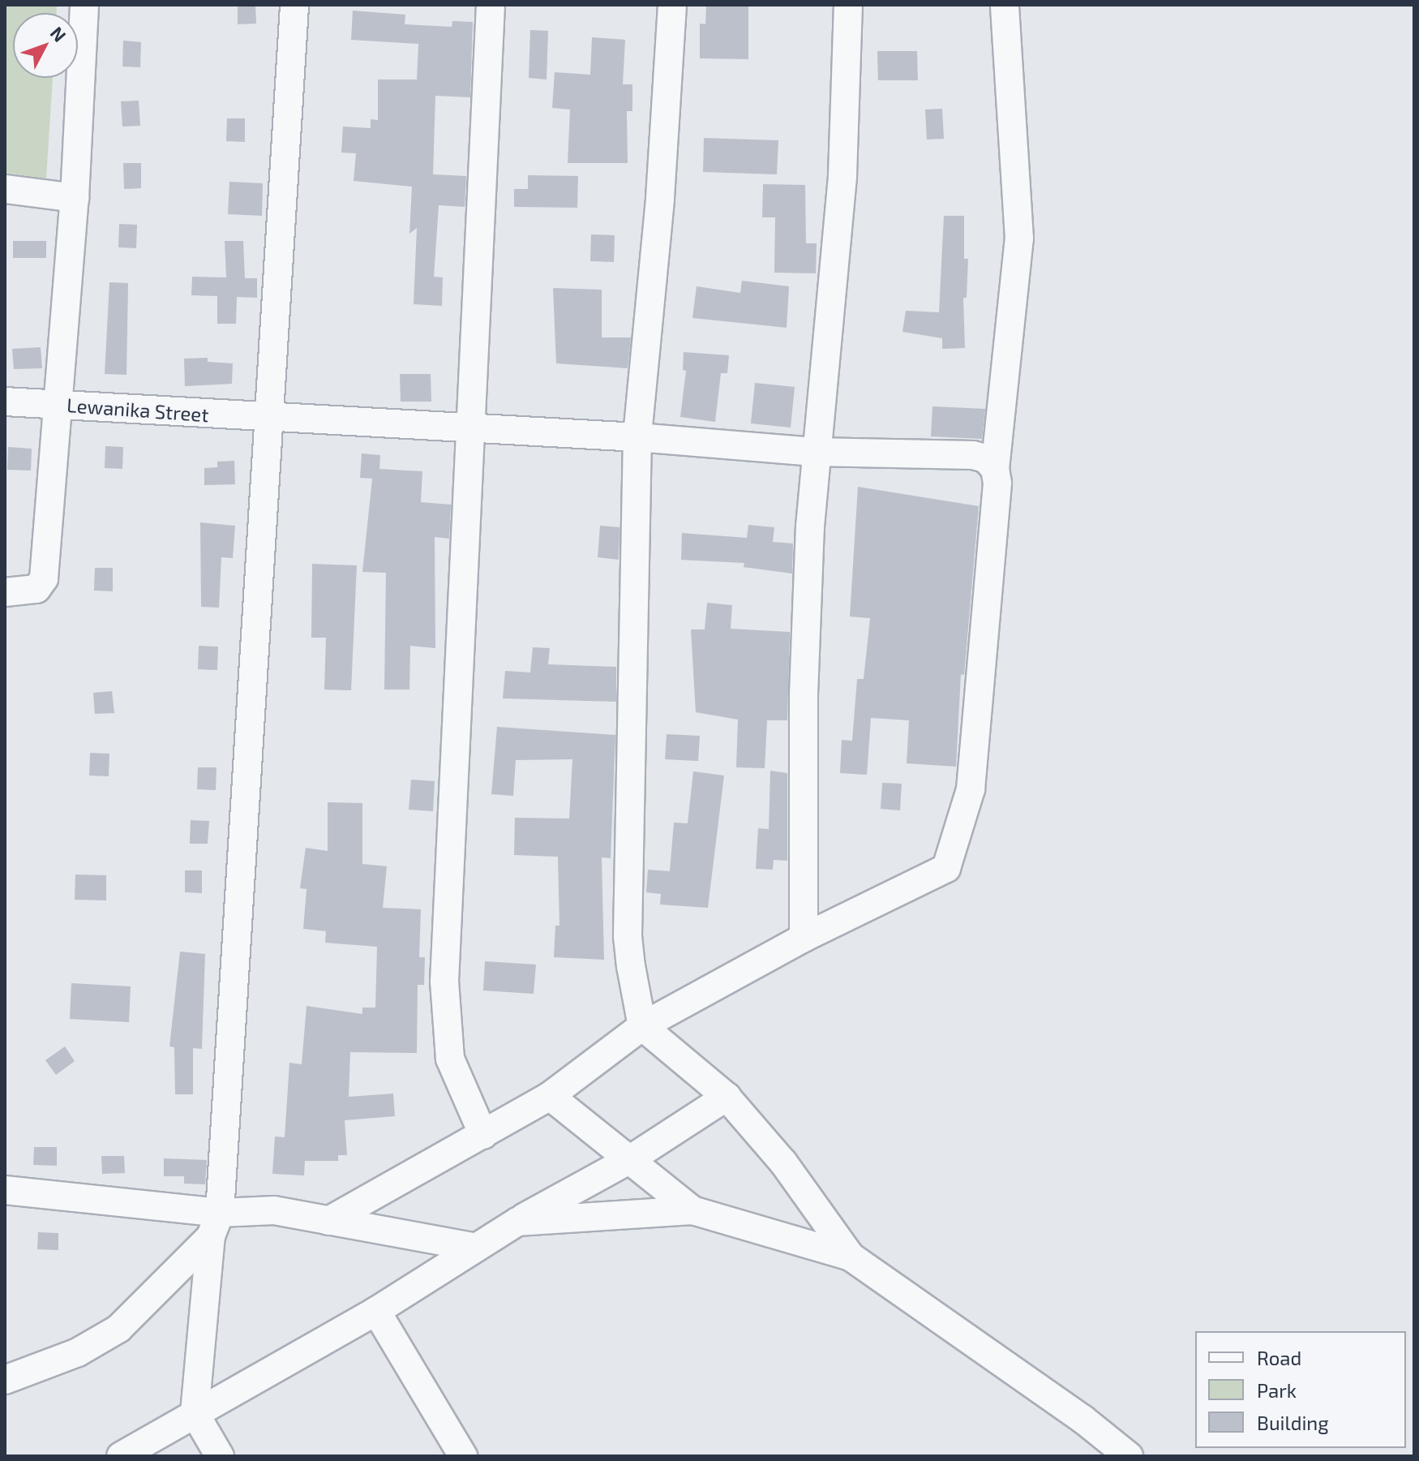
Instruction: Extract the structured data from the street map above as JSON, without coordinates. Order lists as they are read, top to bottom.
{
  "streets": {
    "street": ["Lewanika Street"]
  },
  "legend": ["Road", "Park", "Building"],
  "north": "top right"
}
